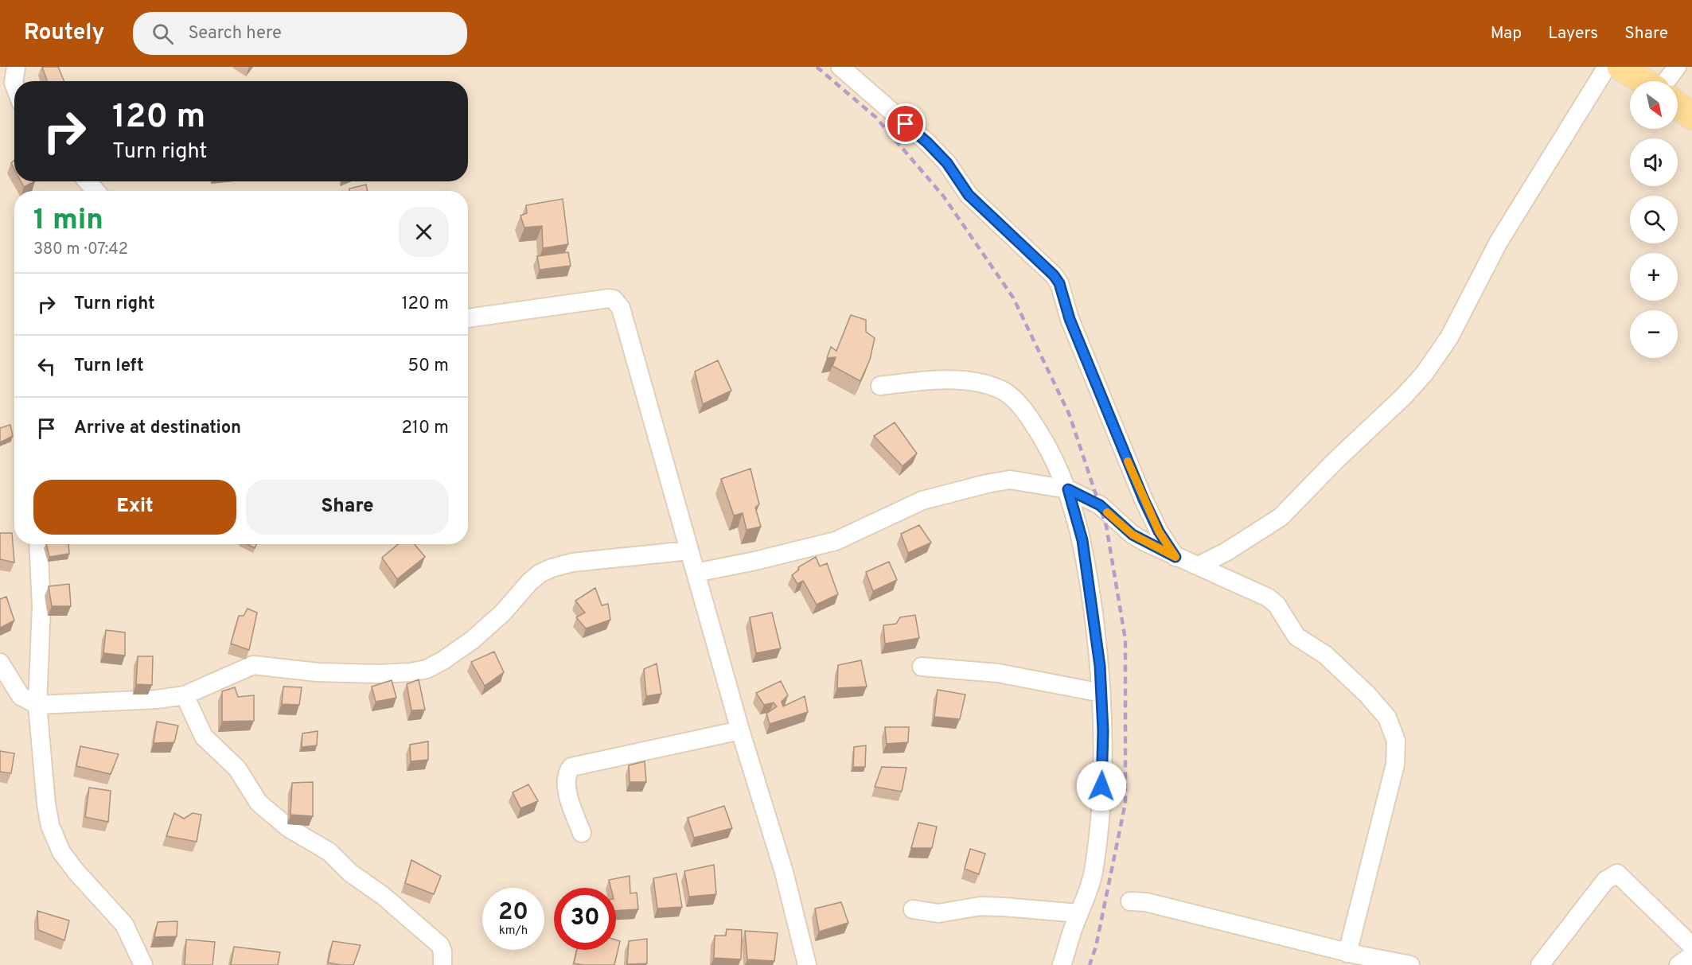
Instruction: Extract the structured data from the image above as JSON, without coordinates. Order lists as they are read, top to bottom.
{
  "north": "bottom right",
  "page": {
    "header": "Routely",
    "search": "Search here",
    "nav": ["Map", "Layers", "Share"],
    "map_buttons": ["+", "−"],
    "turn": ["120 m", "Turn right"],
    "heading": ["1 min", "380 m · 07:42"],
    "list": [
      {
        "name": "Turn right",
        "value": "120 m"
      },
      {
        "name": "Turn left",
        "value": "50 m"
      },
      {
        "name": "Arrive at destination",
        "value": "210 m"
      }
    ],
    "buttons": ["Exit", "Share"],
    "speed": "20 km/h",
    "limit": "30"
  }
}
